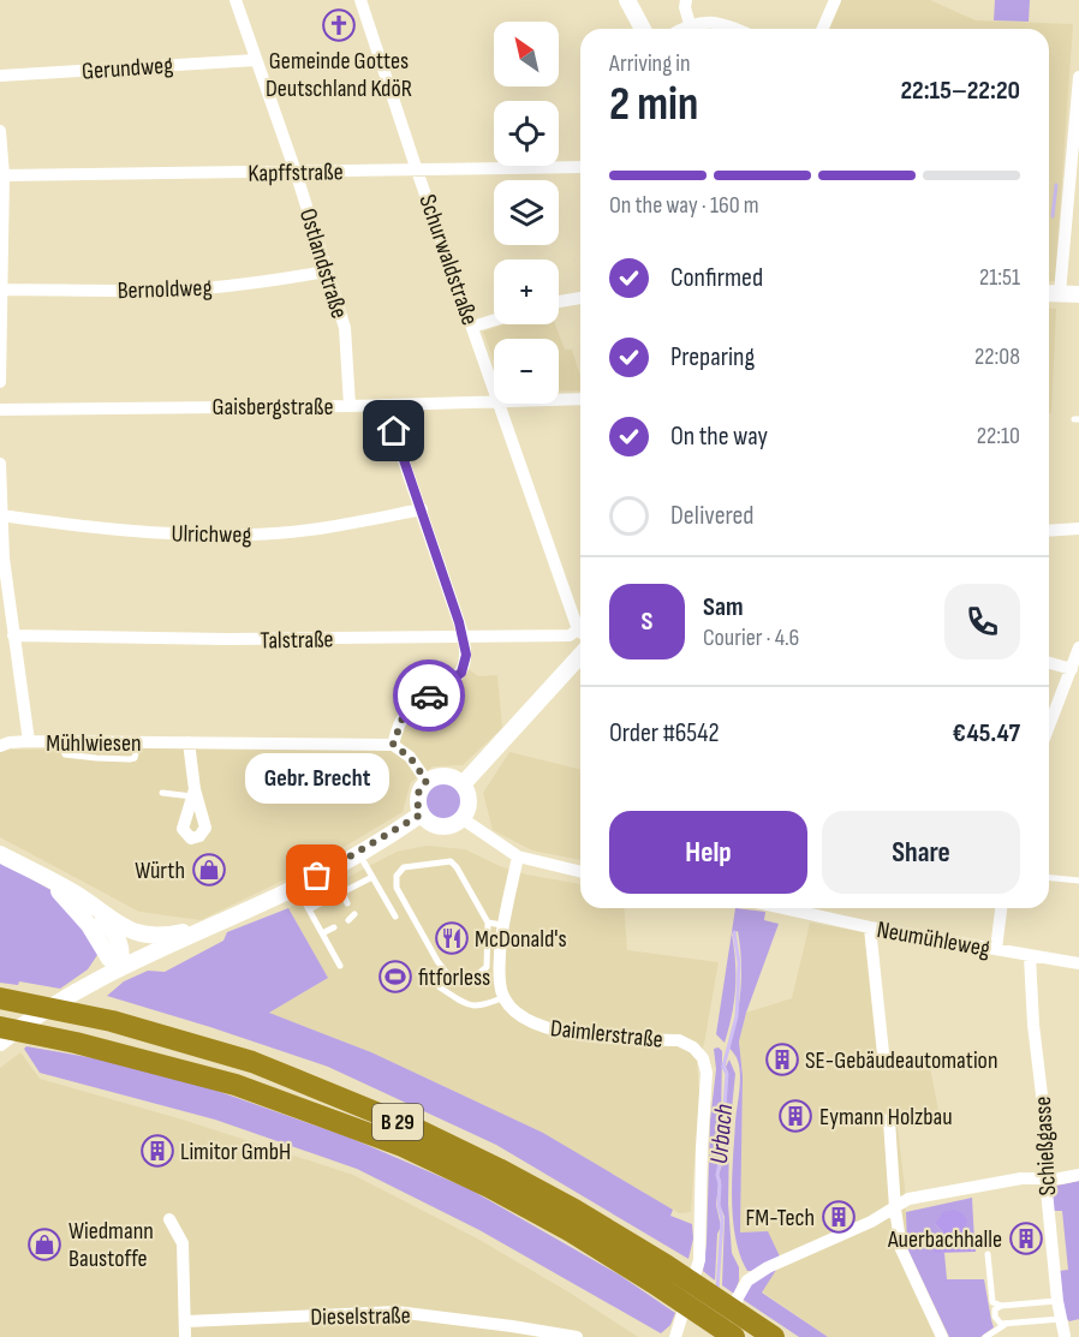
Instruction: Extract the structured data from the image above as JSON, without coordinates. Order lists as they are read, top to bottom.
{
  "streets": {
    "highway": ["B 29"],
    "street": [
      "Gerundweg",
      "Kapffstraße",
      "Schurwaldstraße",
      "Ostlandstraße",
      "Bernoldweg",
      "Gaisbergstraße",
      "Ulrichweg",
      "Talstraße",
      "Mühlwiesen",
      "Neumühleweg",
      "Daimlerstraße",
      "Schießgasse",
      "Dieselstraße"
    ]
  },
  "crossings": [
    ["Gerundweg", "Ostlandstraße"],
    ["Kapffstraße", "Schurwaldstraße"],
    ["Kapffstraße", "Ostlandstraße"],
    ["Ostlandstraße", "Bernoldweg"],
    ["Ostlandstraße", "Gaisbergstraße"],
    ["Neumühleweg", "Schießgasse"]
  ],
  "water": ["Urbach"],
  "places": {
    "church": ["Gemeinde Gottes Deutschland KdöR"],
    "shop": ["Würth", "Wiedmann Baustoffe"],
    "other": ["Gebr. Brecht"],
    "restaurant": ["McDonald's"],
    "sports": ["fitforless"],
    "building": [
      "SE-Gebäudeautomation",
      "Eymann Holzbau",
      "Limitor GmbH",
      "FM-Tech",
      "Auerbachhalle"
    ]
  },
  "north": "top left",
  "page": {
    "map_buttons": ["+", "−"],
    "heading": ["2 min", "Arriving in", "22:15–22:20"],
    "panel": [
      "Sam",
      "Courier · 4.6",
      "Order #6542",
      "€45.47"
    ],
    "bar": "On the way · 160 m",
    "list": [
      ["Confirmed", "21:51"],
      ["Preparing", "22:08"],
      ["On the way", "22:10"],
      "Delivered"
    ],
    "round": "S",
    "bubble": "Gebr. Brecht",
    "buttons": ["Help", "Share"]
  }
}
